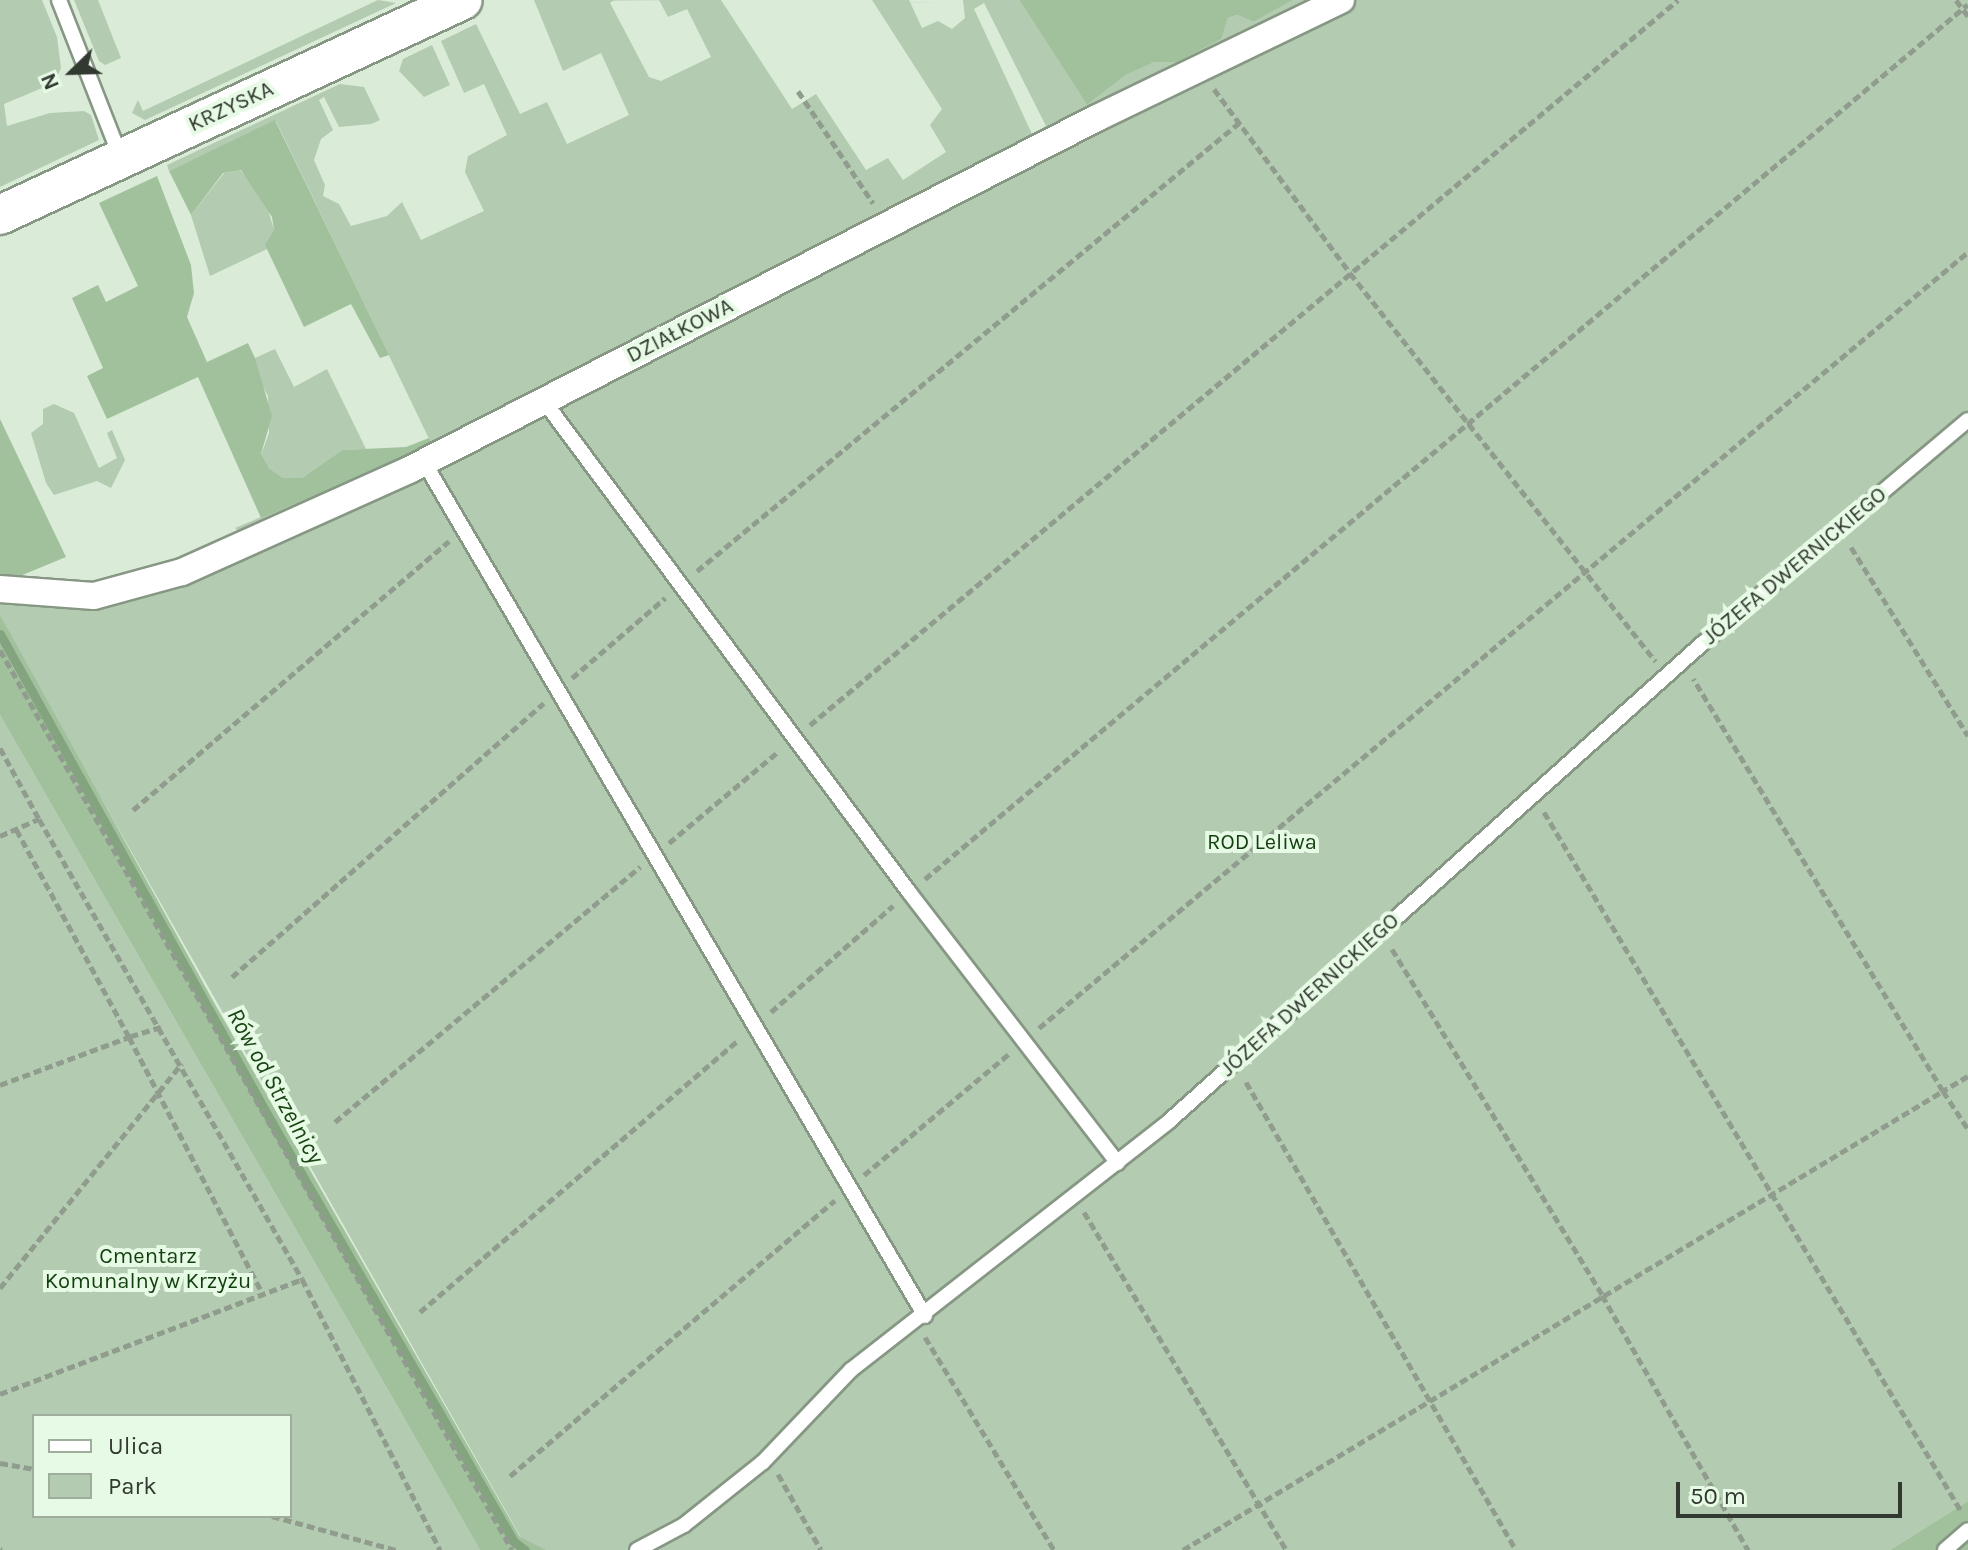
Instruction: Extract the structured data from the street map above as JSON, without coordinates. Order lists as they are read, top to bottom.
{
  "streets": {
    "street": ["KRZYSKA", "DZIAŁKOWA"],
    "lane": ["JÓZEFA DWERNICKIEGO"]
  },
  "water": ["Rów od Strzelnicy"],
  "parks": ["ROD Leliwa", "Cmentarz Komunalny w Krzyżu"],
  "legend": ["Ulica", "Park"],
  "scale_bar": "50 m",
  "north": "bottom left"
}
